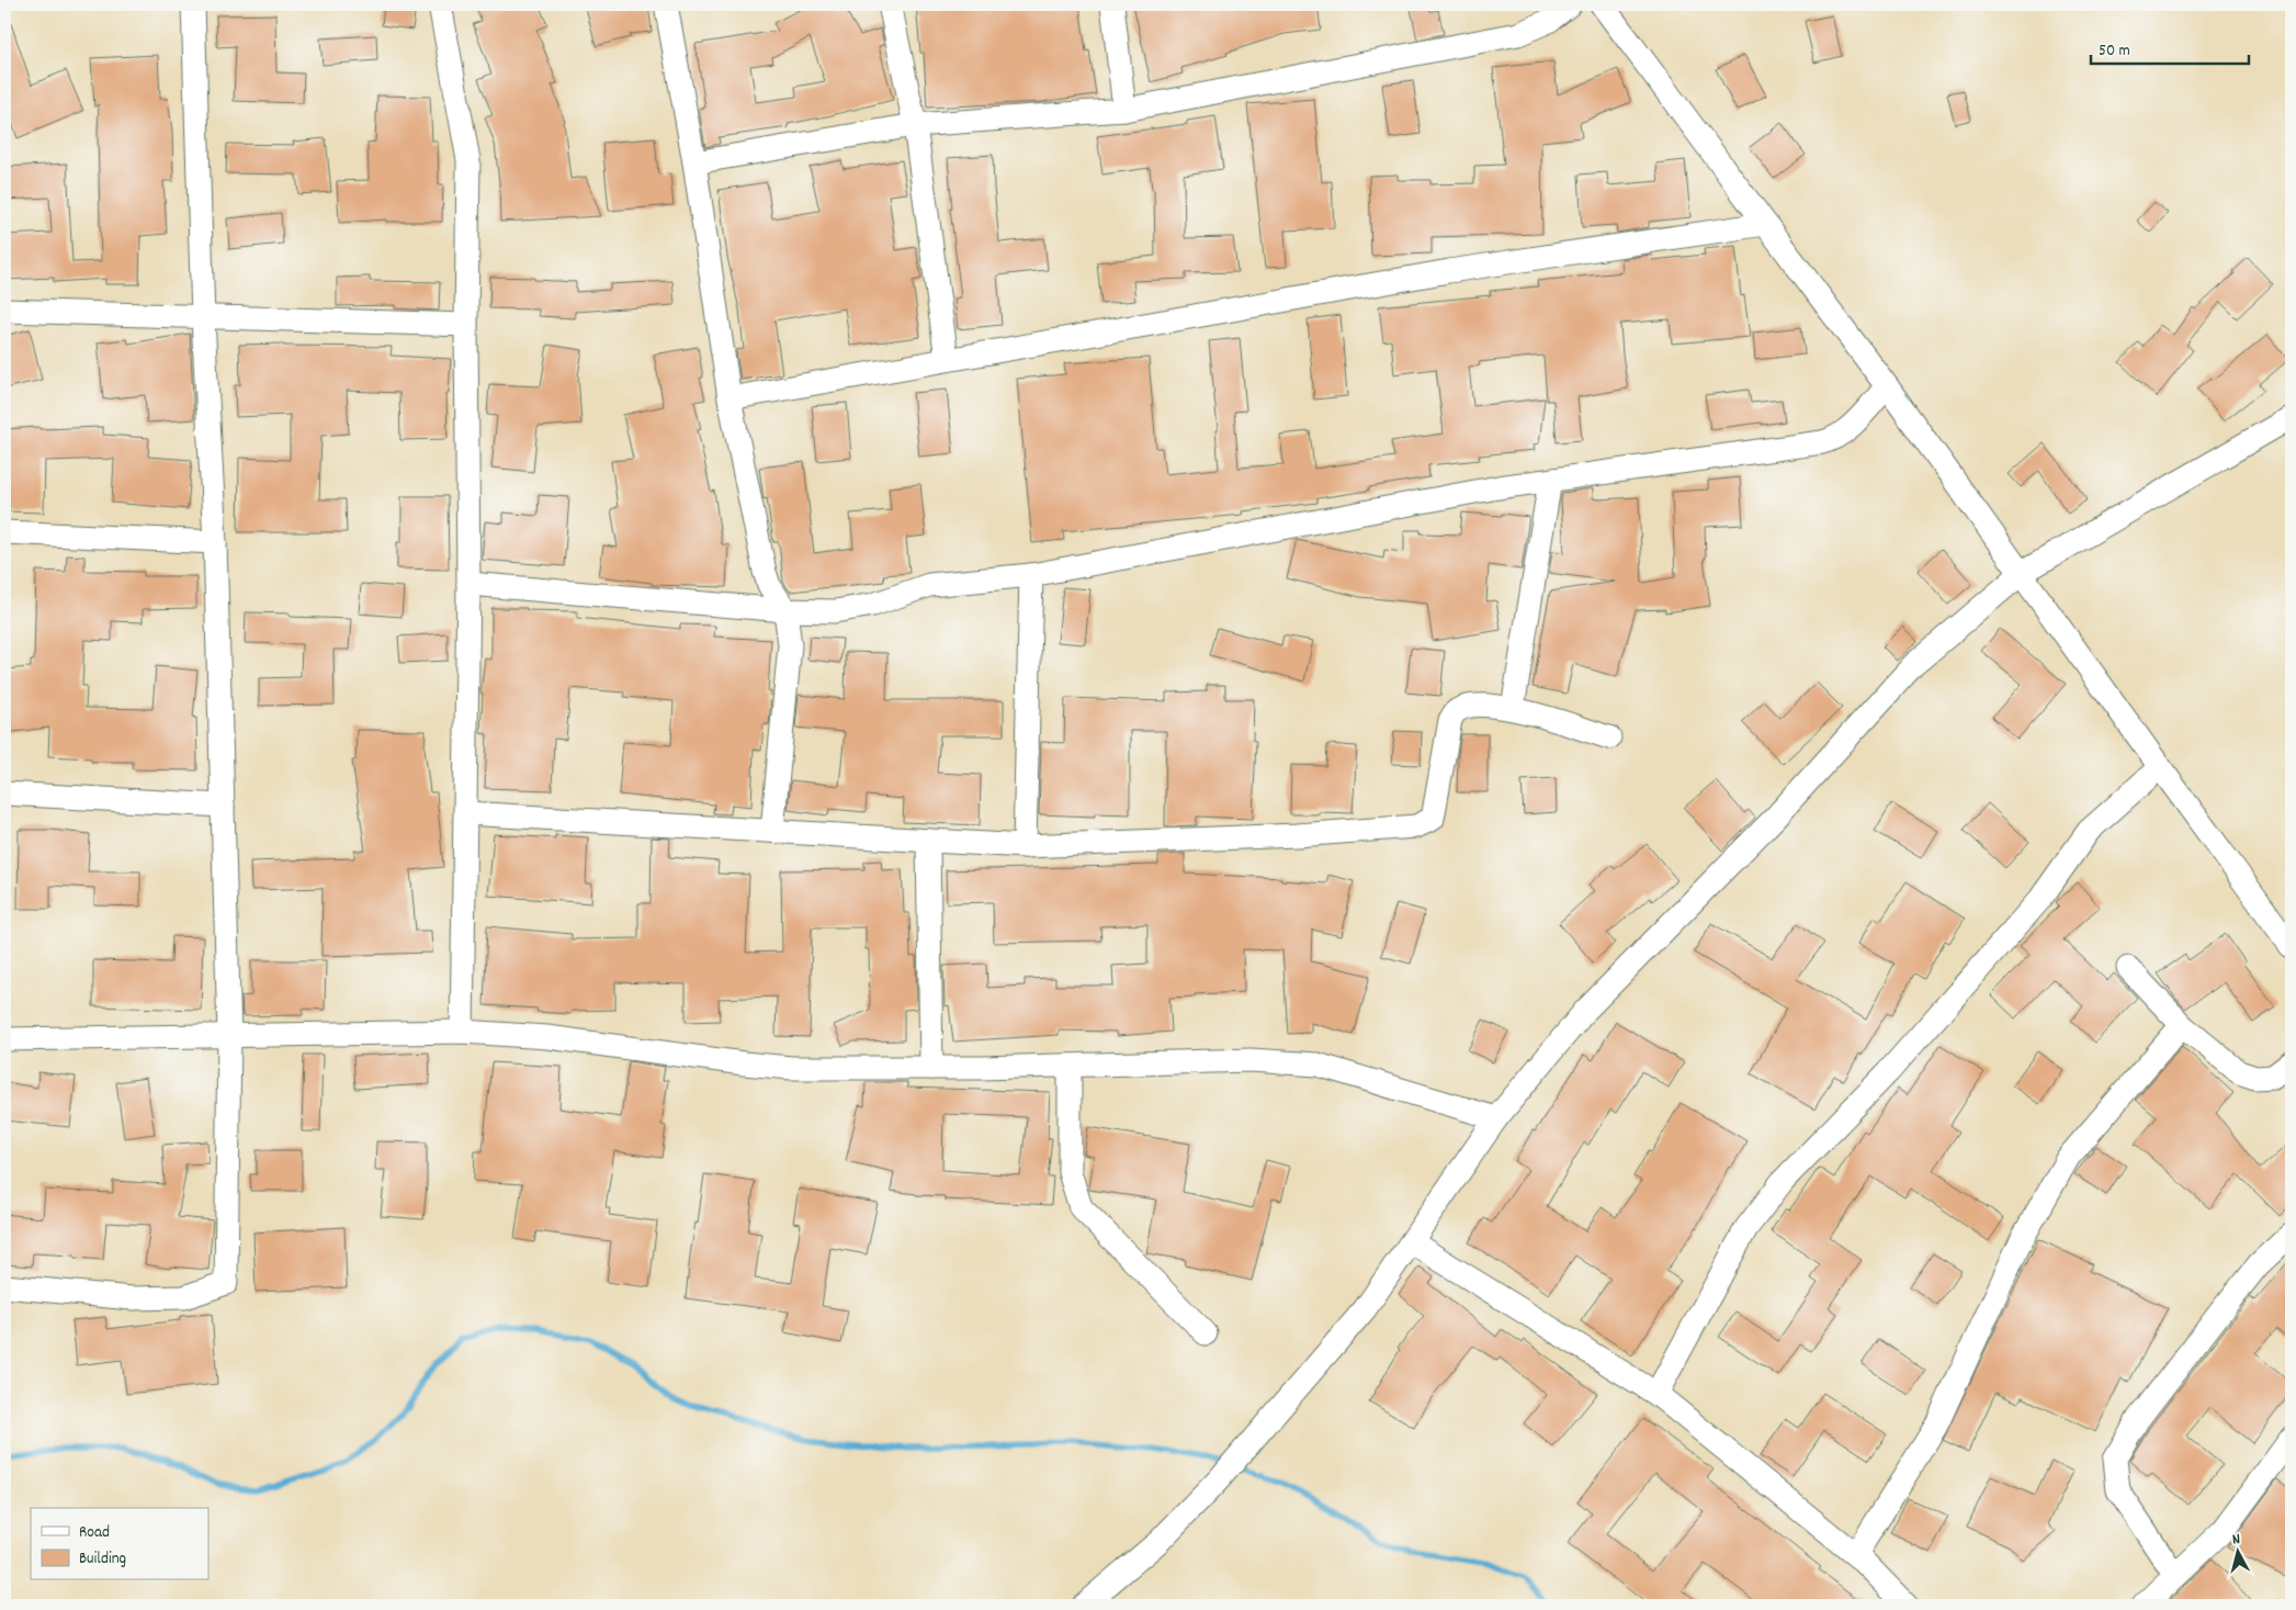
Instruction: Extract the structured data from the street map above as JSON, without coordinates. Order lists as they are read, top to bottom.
{
  "legend": ["Road", "Building"],
  "scale_bar": "50 m",
  "north": "top"
}
